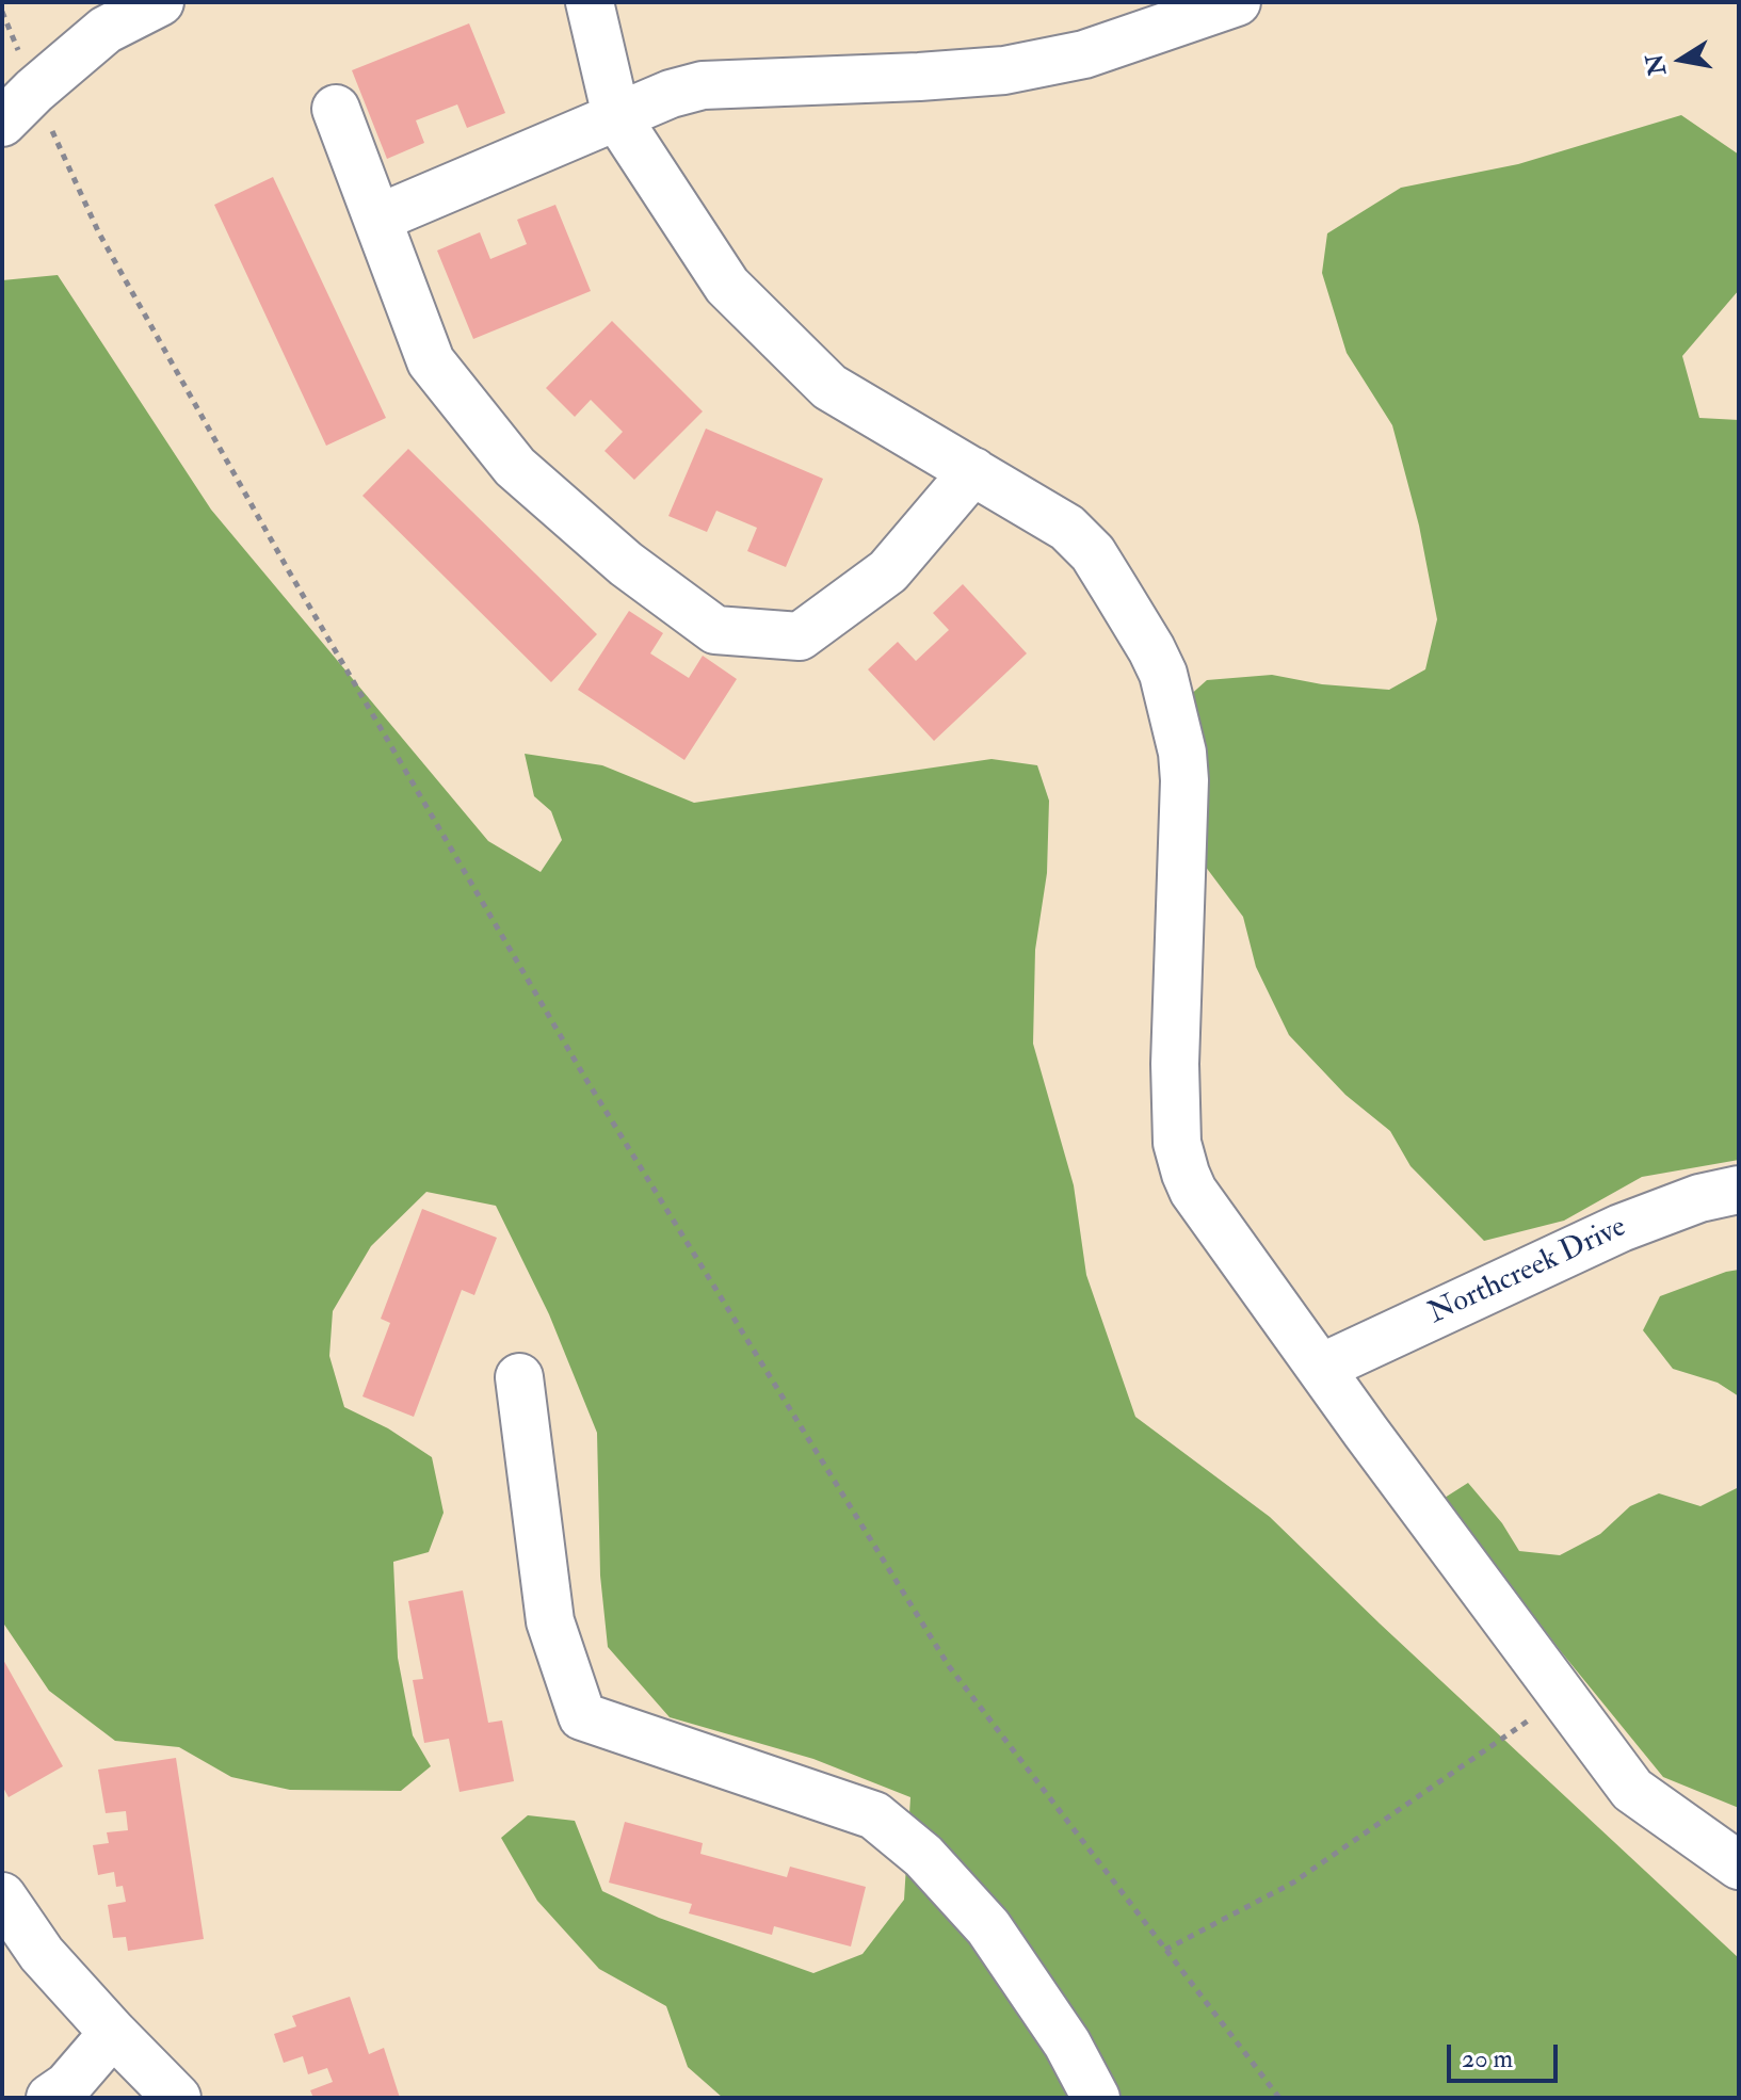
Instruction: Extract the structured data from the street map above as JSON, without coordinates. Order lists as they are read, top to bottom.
{
  "streets": {
    "street": ["Northcreek Drive"]
  },
  "scale_bar": "20 m",
  "north": "left"
}
